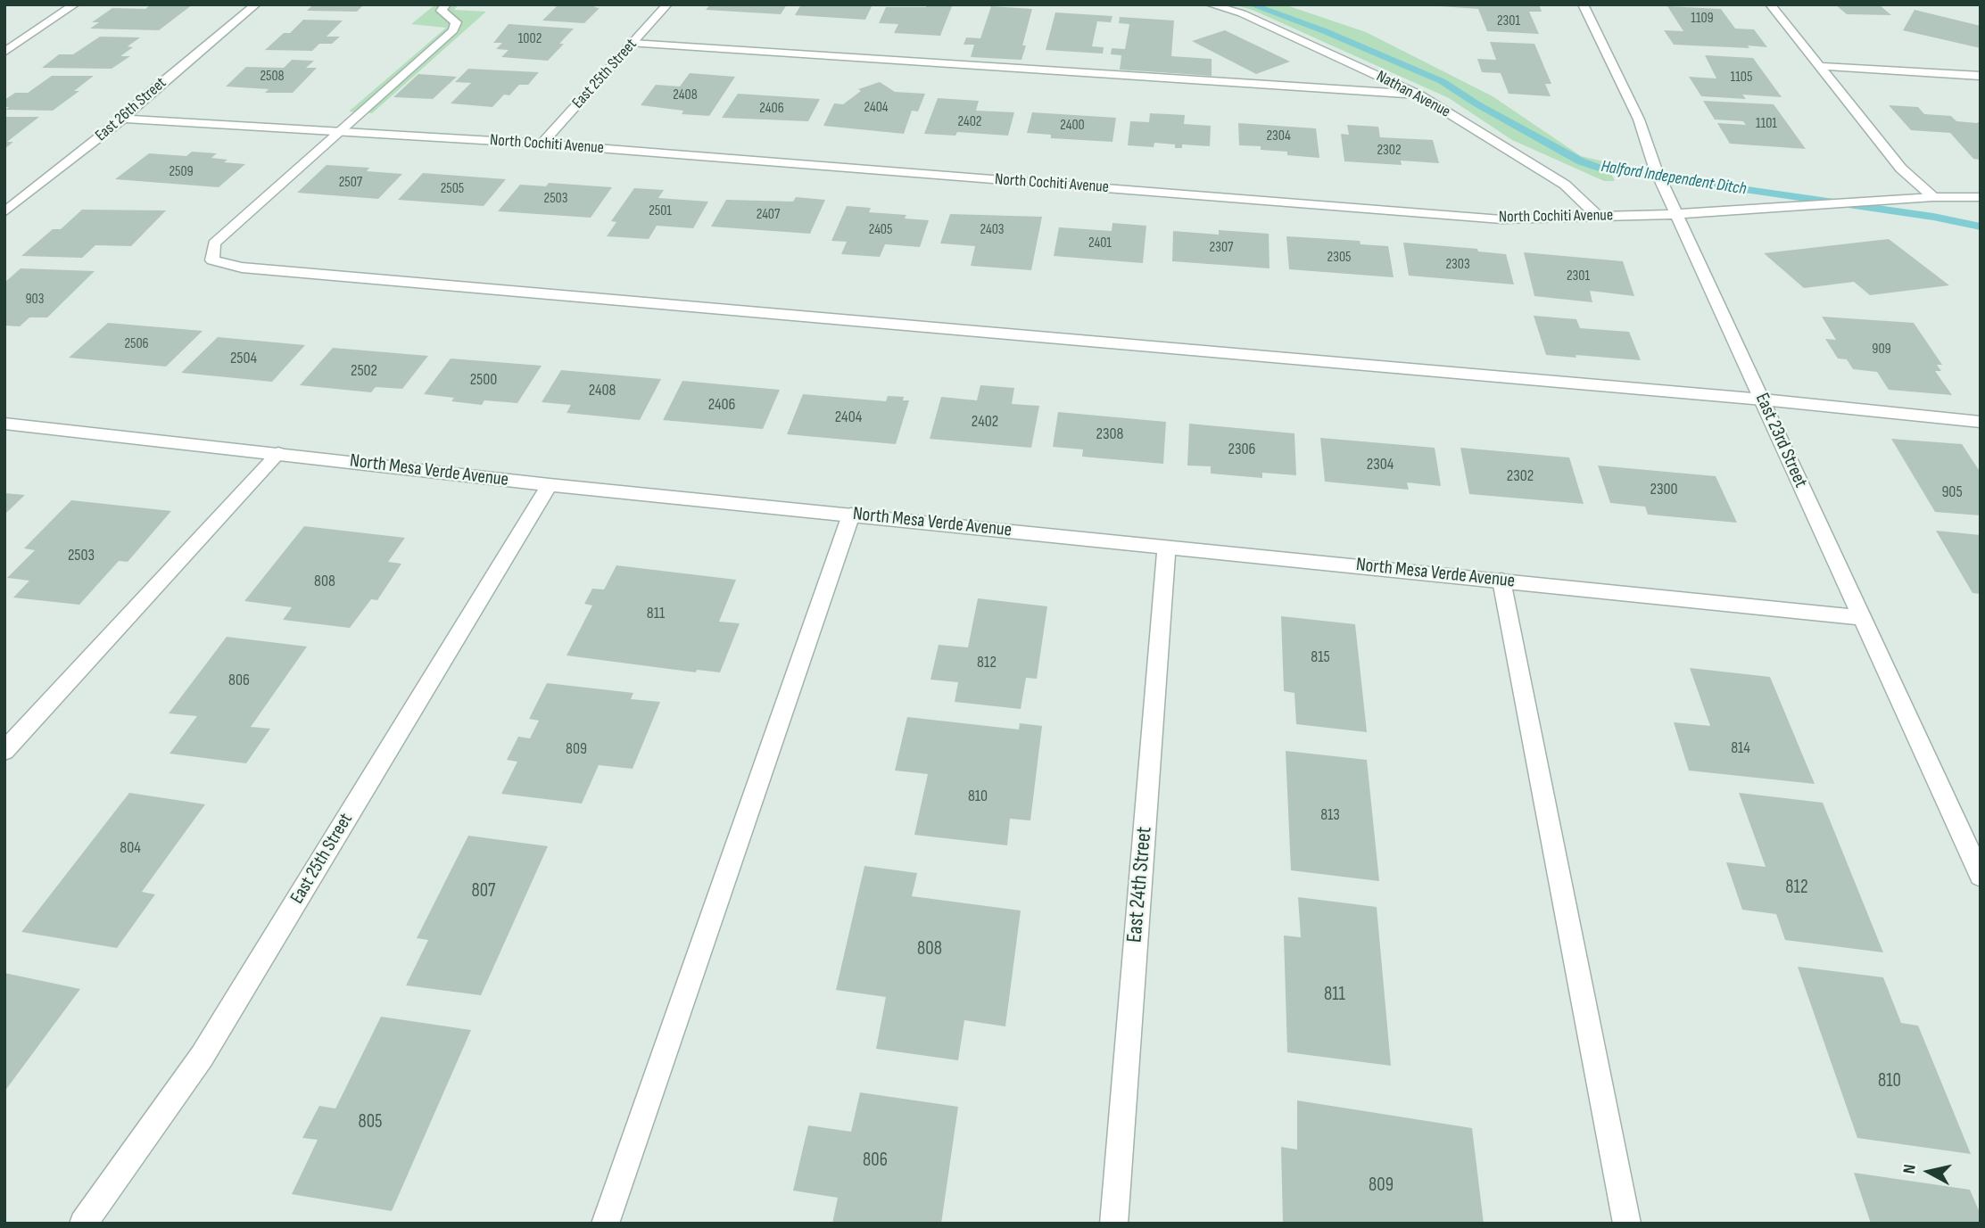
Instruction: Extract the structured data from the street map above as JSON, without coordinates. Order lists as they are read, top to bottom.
{
  "streets": {
    "street": [
      "East 25th Street",
      "Nathan Avenue",
      "East 26th Street",
      "North Cochiti Avenue",
      "East 23rd Street",
      "North Mesa Verde Avenue",
      "East 24th Street"
    ]
  },
  "crossings": [
    ["East 25th Street", "North Cochiti Avenue"],
    ["East 25th Street", "North Mesa Verde Avenue"],
    ["Nathan Avenue", "North Cochiti Avenue"],
    ["East 26th Street", "North Cochiti Avenue"],
    ["North Cochiti Avenue", "East 23rd Street"],
    ["East 23rd Street", "North Mesa Verde Avenue"],
    ["North Mesa Verde Avenue", "East 24th Street"]
  ],
  "water": ["Halford Independent Ditch"],
  "house_numbers": [
    "1109",
    "2301",
    "1002",
    "2508",
    "1105",
    "2408",
    "2404",
    "2406",
    "2402",
    "1101",
    "2400",
    "2304",
    "2302",
    "2509",
    "2507",
    "2505",
    "2503",
    "2501",
    "2407",
    "2405",
    "2403",
    "2401",
    "2307",
    "2305",
    "2303",
    "2301",
    "903",
    "2506",
    "909",
    "2504",
    "2502",
    "2500",
    "2408",
    "2406",
    "2404",
    "2402",
    "2308",
    "2306",
    "2304",
    "2302",
    "2300",
    "905",
    "2503",
    "808",
    "811",
    "815",
    "812",
    "806",
    "814",
    "809",
    "810",
    "813",
    "804",
    "812",
    "807",
    "808",
    "811",
    "810",
    "805",
    "806",
    "809"
  ],
  "north": "left"
}
